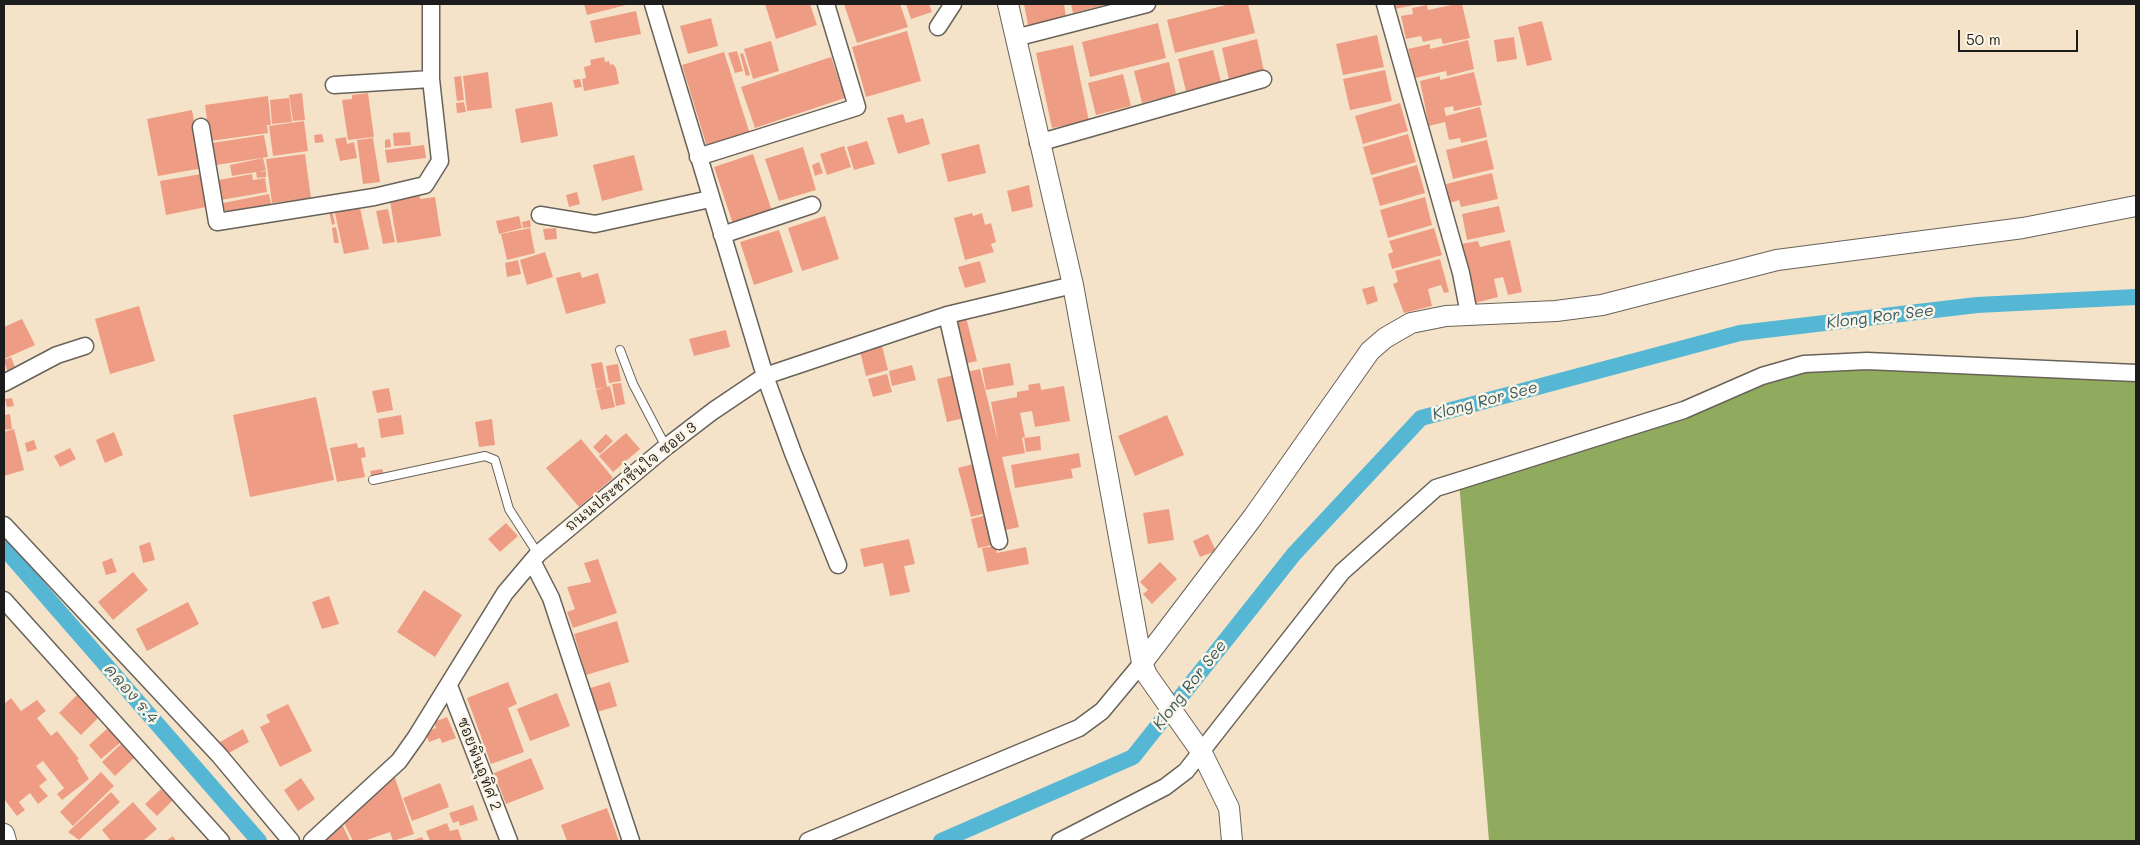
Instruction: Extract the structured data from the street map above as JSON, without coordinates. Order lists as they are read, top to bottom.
{
  "streets": {
    "street": ["ถนนประชาชื่นใจ ซอย 3", "ซอยพินอุทิศ 2"]
  },
  "crossings": [
    ["ถนนประชาชื่นใจ ซอย 3", "ซอยพินอุทิศ 2"]
  ],
  "water": ["Klong Ror See", "คลอง ร.4"],
  "scale_bar": "50 m"
}
